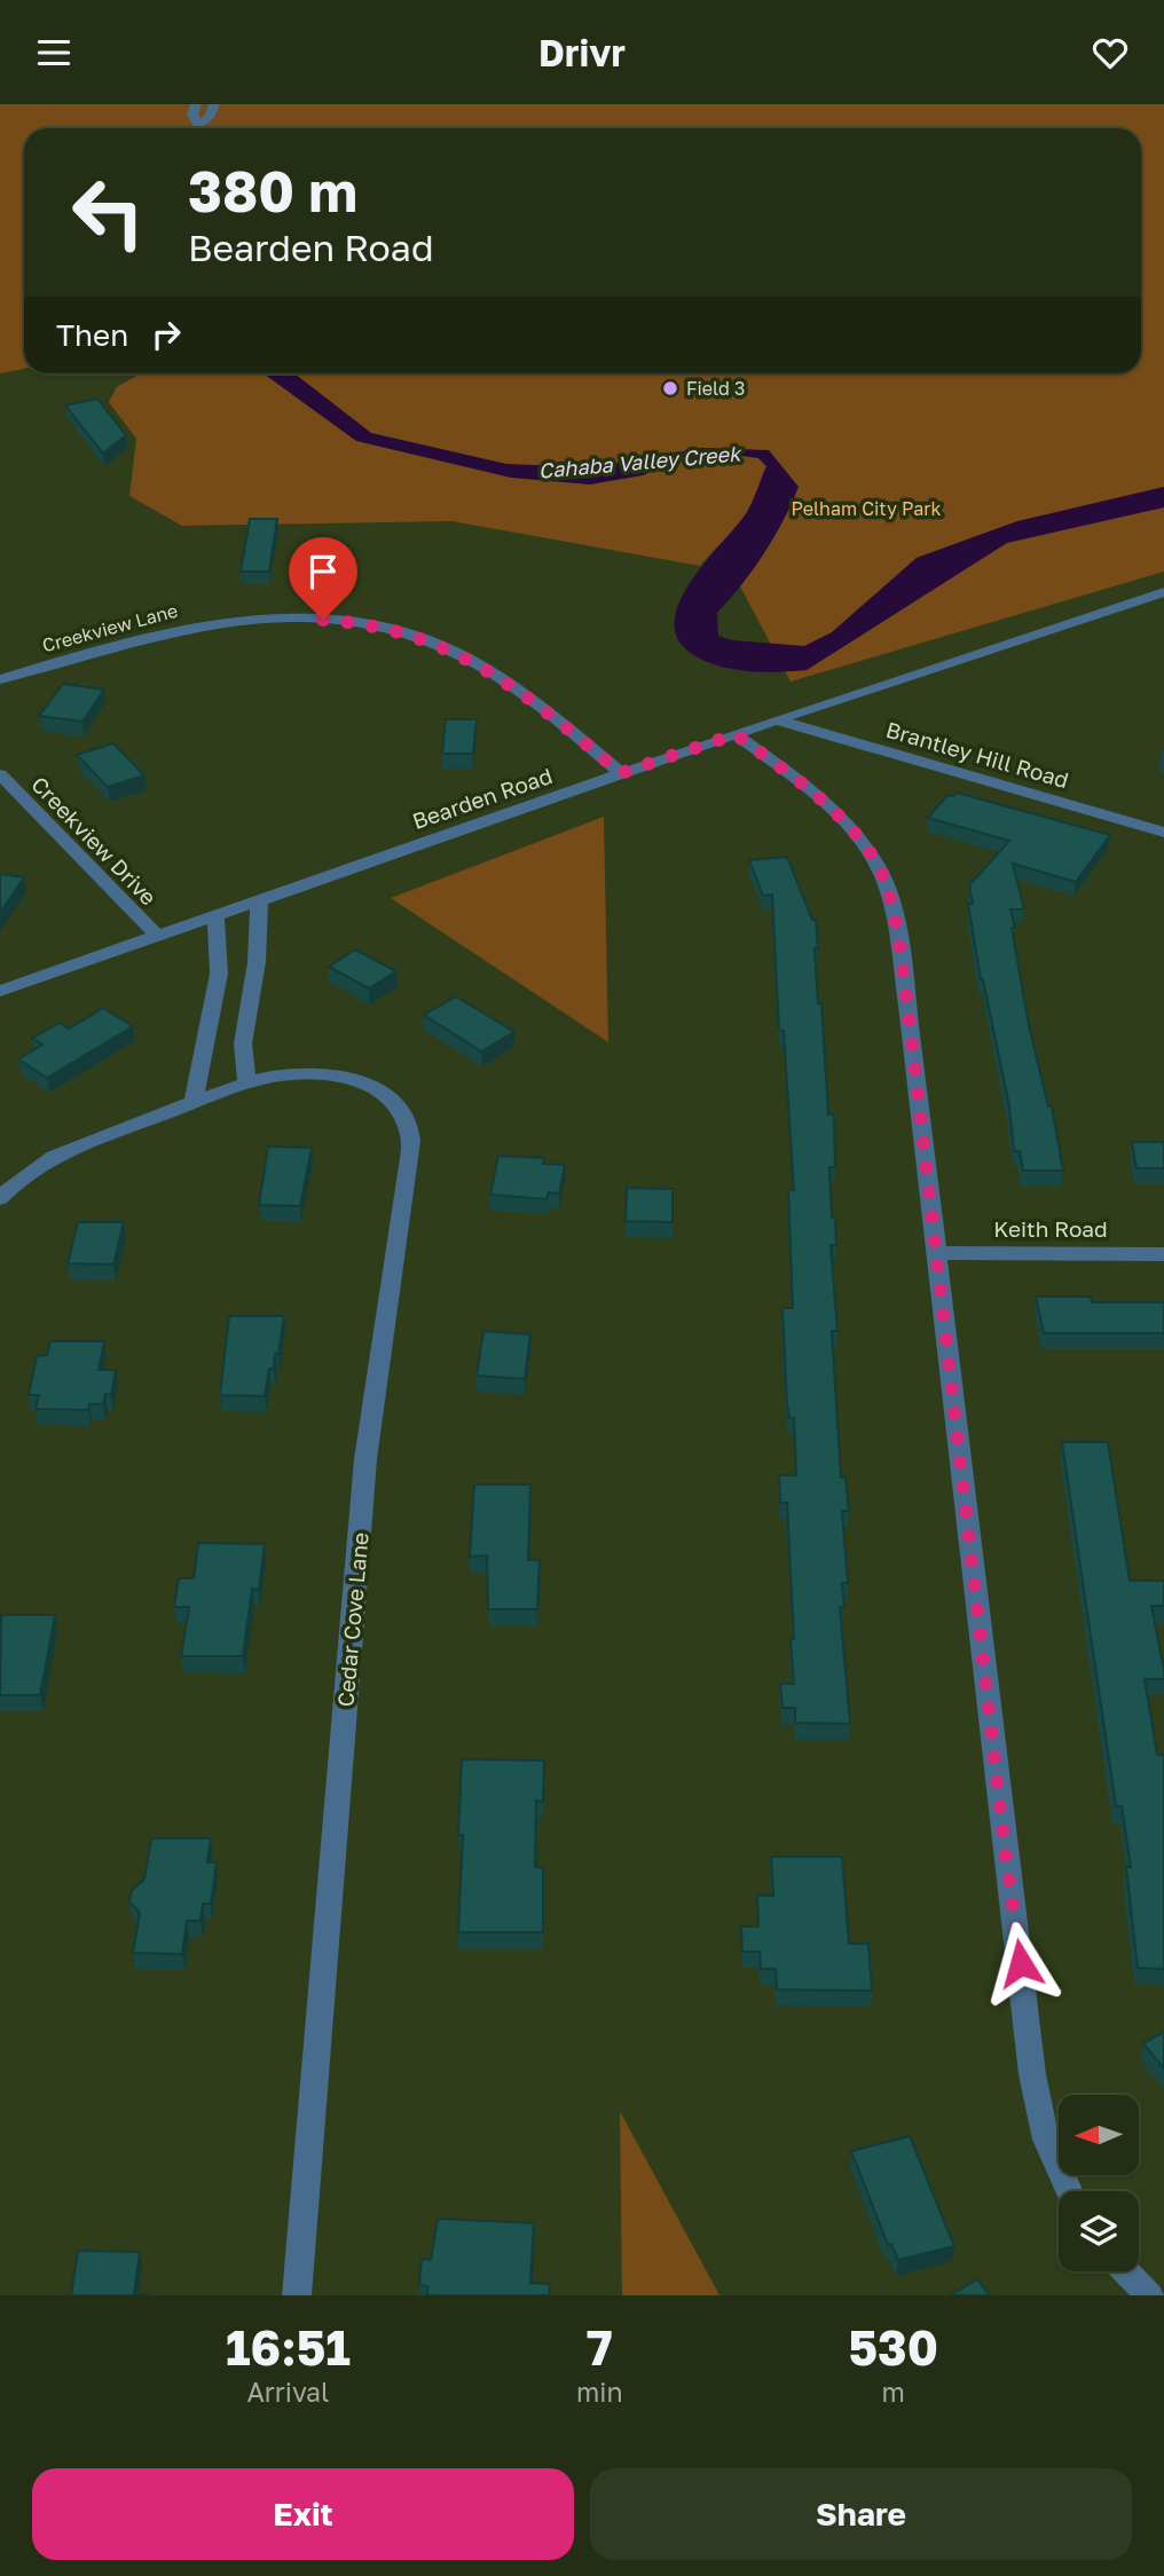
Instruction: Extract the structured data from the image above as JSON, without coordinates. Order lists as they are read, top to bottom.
{
  "streets": {
    "street": [
      "Creekview Lane",
      "Brantley Hill Road",
      "Bearden Road",
      "Creekview Drive",
      "Keith Road",
      "Cedar Cove Lane"
    ]
  },
  "crossings": [
    ["Creekview Lane", "Bearden Road"],
    ["Brantley Hill Road", "Bearden Road"],
    ["Bearden Road", "Creekview Drive"]
  ],
  "water": ["Cahaba Valley Creek"],
  "parks": ["Pelham City Park"],
  "places": ["Field 3"],
  "north": "left",
  "page": {
    "header": "Drivr",
    "turn": ["380 m", "Bearden Road"],
    "then": "Then",
    "eta": [
      "16:51",
      "Arrival",
      "7",
      "min",
      "530",
      "m"
    ],
    "buttons": ["Exit", "Share"]
  }
}
